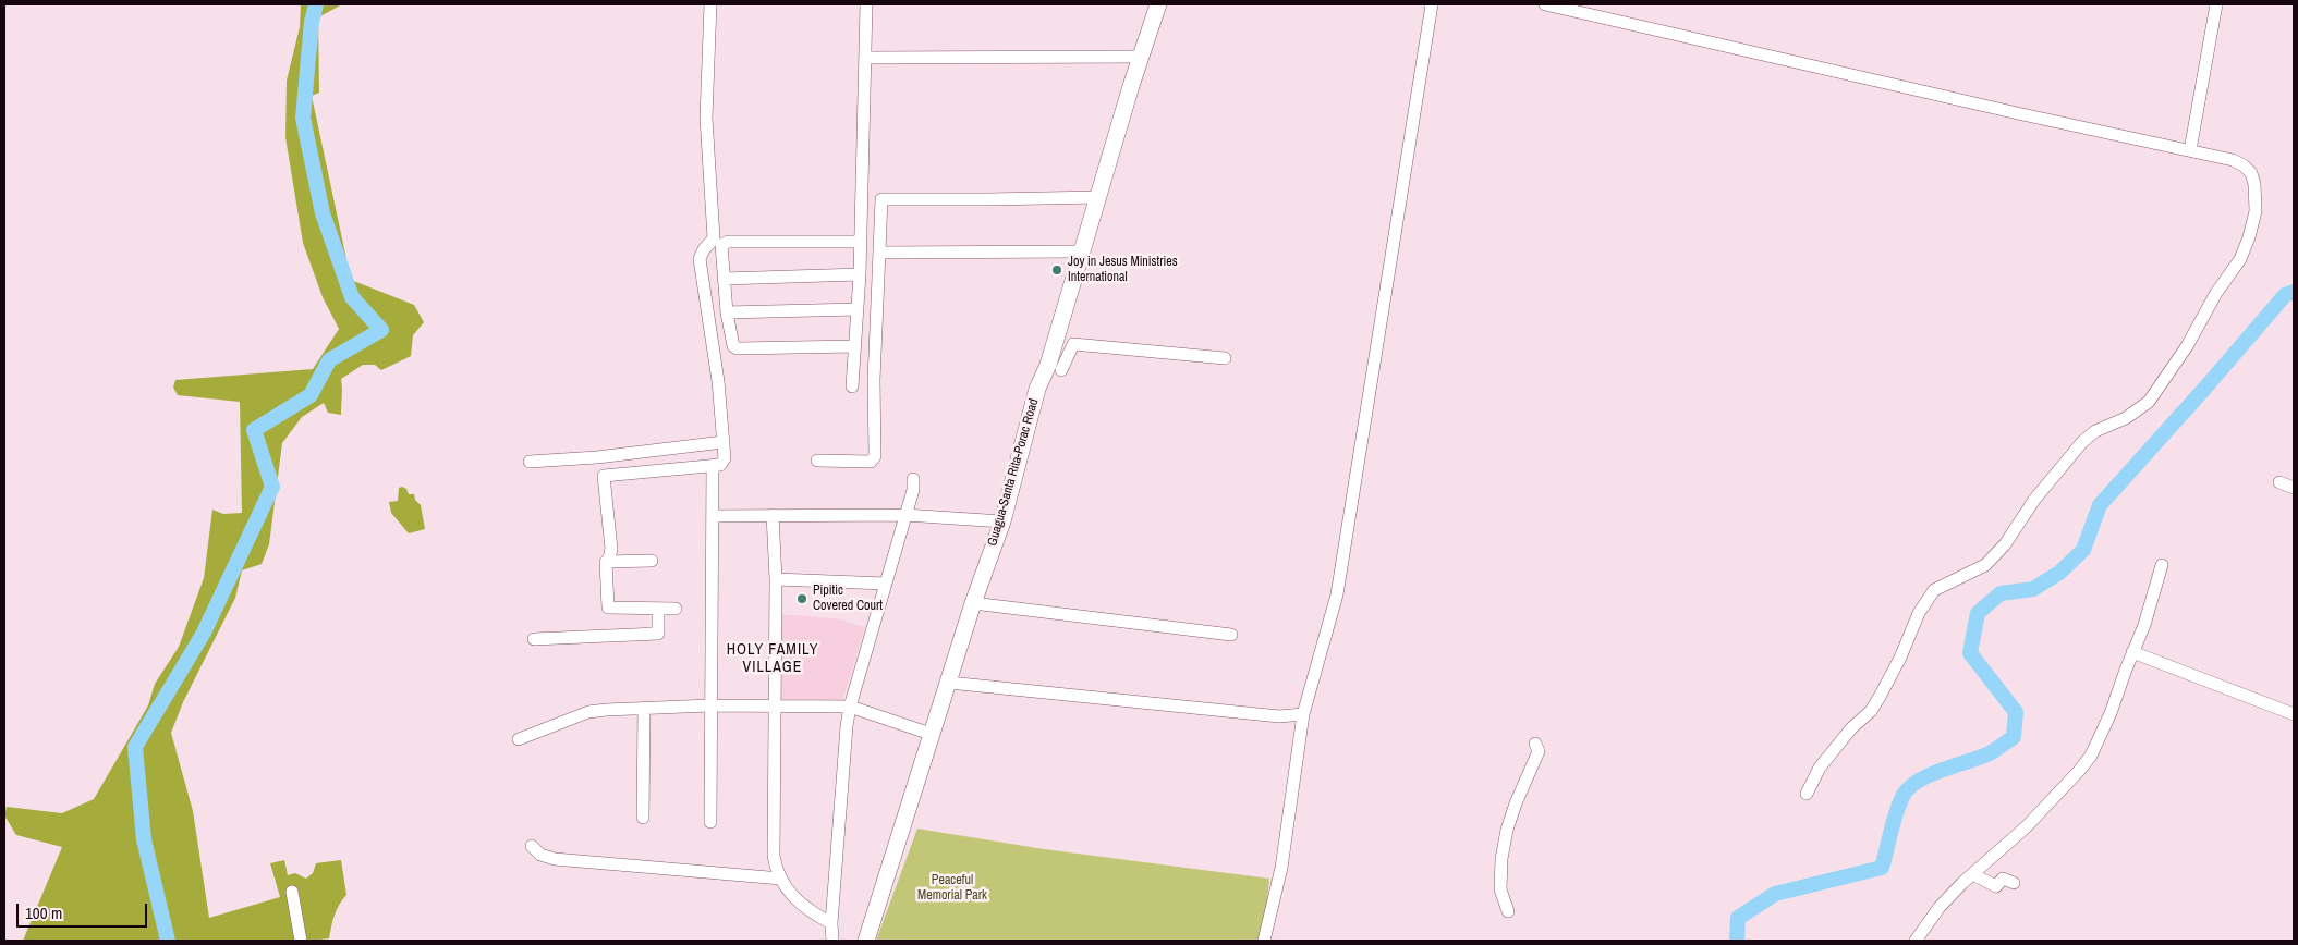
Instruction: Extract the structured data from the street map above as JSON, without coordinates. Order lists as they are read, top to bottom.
{
  "streets": {
    "main road": ["Guagua-Santa Rita-Porac Road"]
  },
  "districts": ["HOLY FAMILY VILLAGE"],
  "parks": ["Peaceful Memorial Park"],
  "places": ["Joy in Jesus Ministries International", "Pipitic Covered Court"],
  "scale_bar": "100 m"
}
